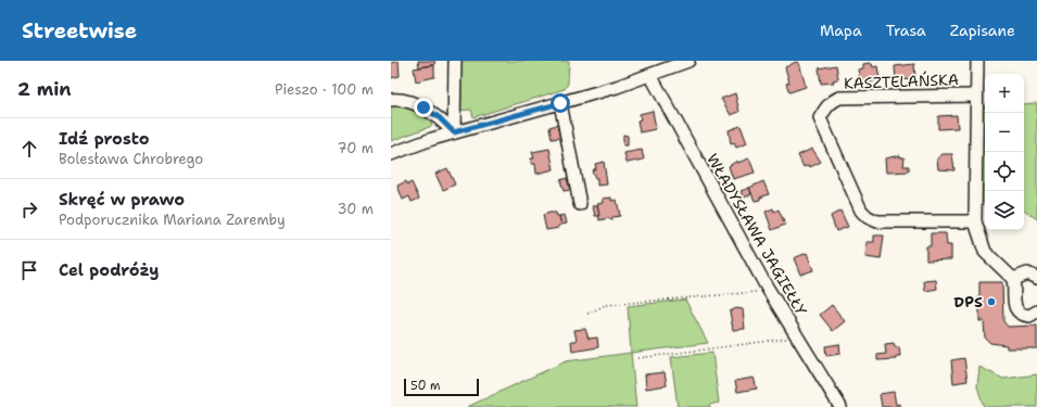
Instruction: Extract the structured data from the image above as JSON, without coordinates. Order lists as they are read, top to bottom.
{
  "streets": {
    "street": ["KASZTELAŃSKA", "WŁADYSŁAWA JAGIEŁŁY"]
  },
  "places": ["DPS"],
  "scale_bar": "50 m",
  "page": {
    "header": "Streetwise",
    "nav": ["Mapa", "Trasa", "Zapisane"],
    "heading": ["2 min", "Pieszo · 100 m"],
    "map_buttons": ["+", "−"],
    "list": [
      ["Idź prosto", "Bolesława Chrobrego", "70 m"],
      ["Skręć w prawo", "Podporucznika Mariana Zaremby", "30 m"],
      "Cel podróży"
    ],
    "scale": "50 m"
  }
}
